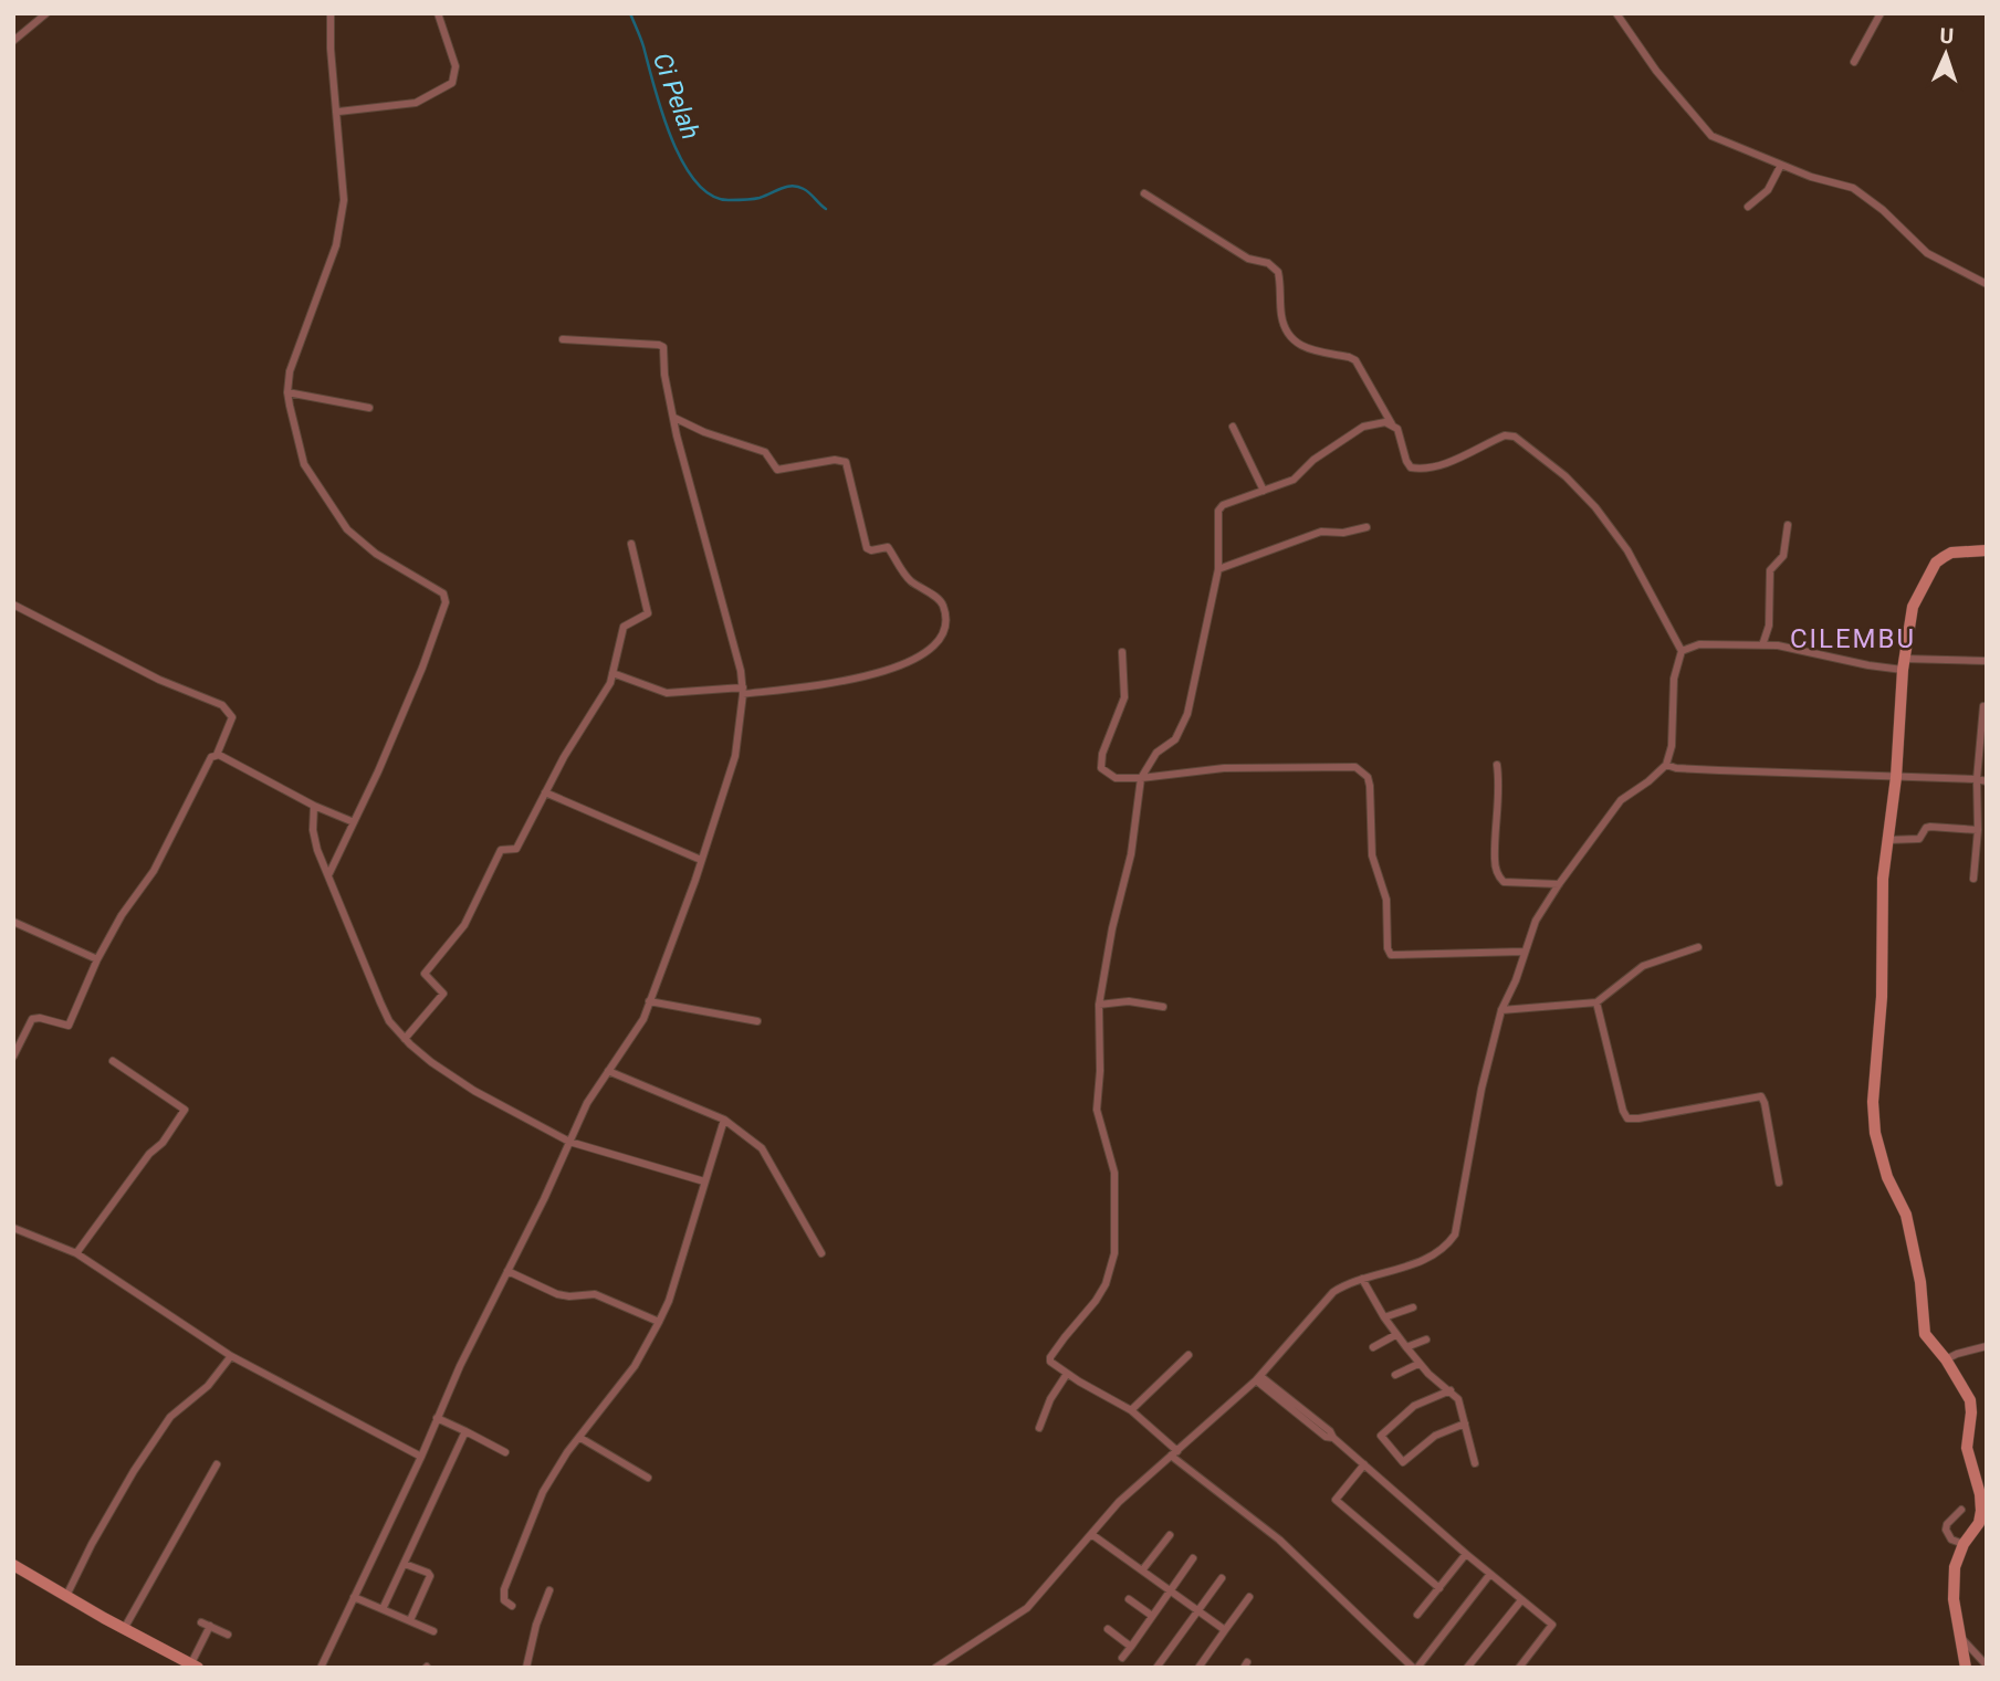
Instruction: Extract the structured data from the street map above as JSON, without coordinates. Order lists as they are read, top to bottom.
{
  "districts": ["CILEMBU"],
  "water": ["Ci Pelah"],
  "north": "top"
}
